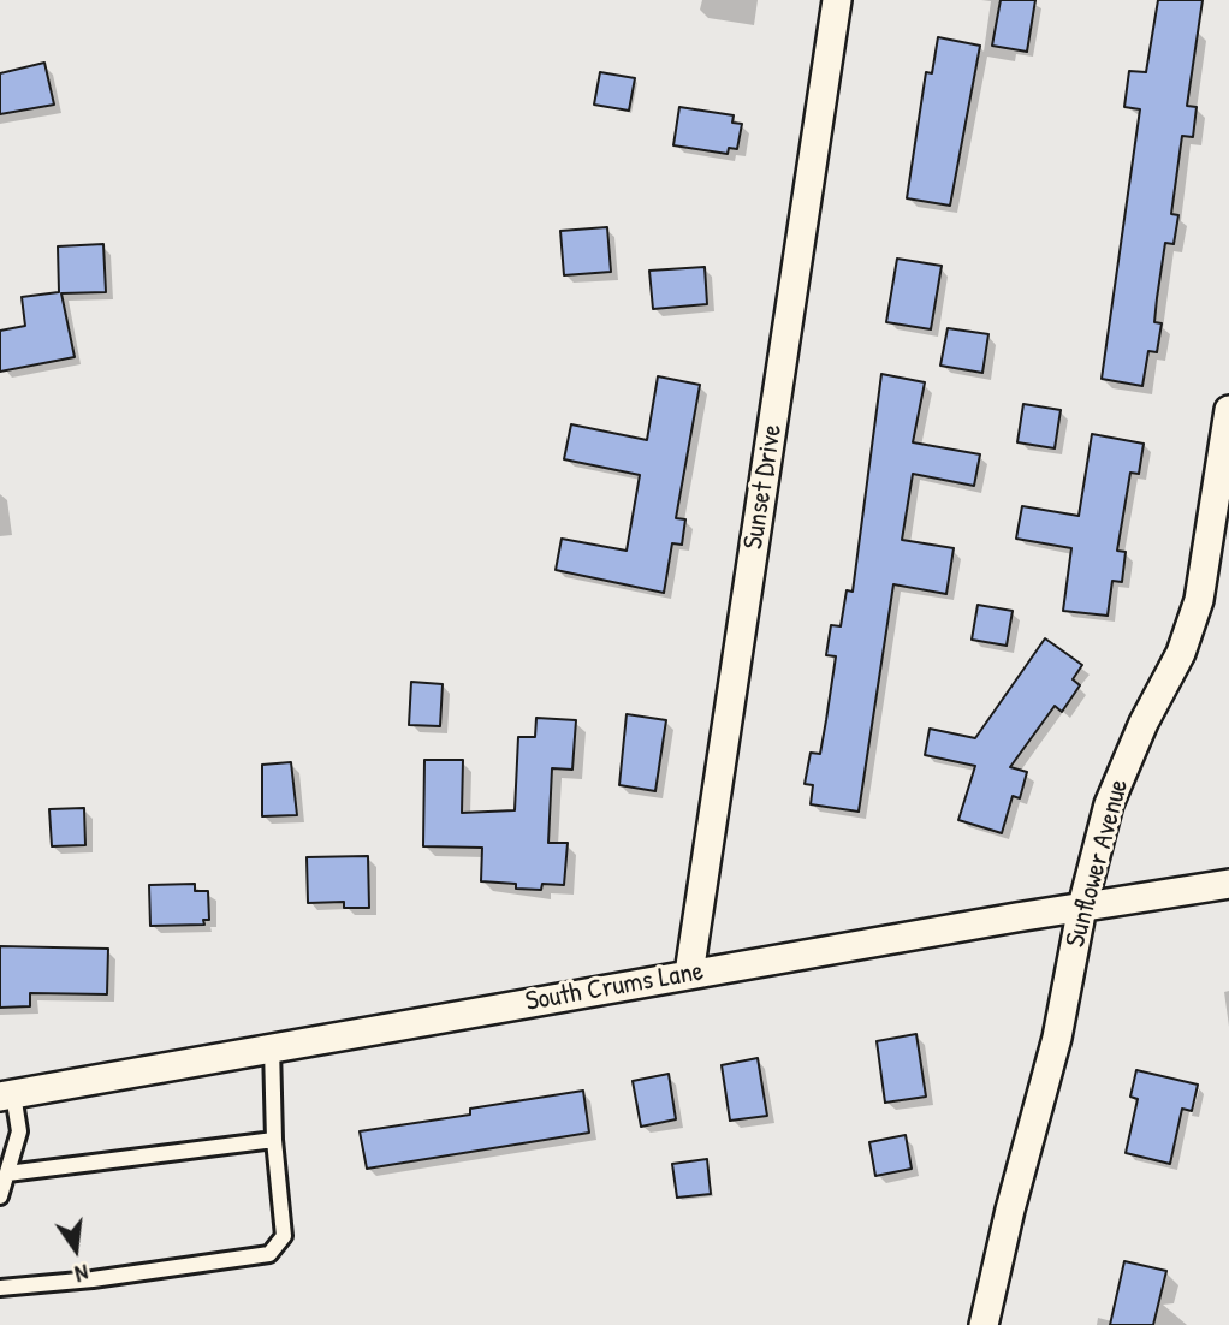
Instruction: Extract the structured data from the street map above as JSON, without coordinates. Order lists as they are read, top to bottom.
{
  "streets": {
    "street": ["Sunset Drive", "Sunflower Avenue", "South Crums Lane"]
  },
  "crossings": [
    ["Sunset Drive", "South Crums Lane"],
    ["Sunflower Avenue", "South Crums Lane"]
  ],
  "north": "bottom"
}
